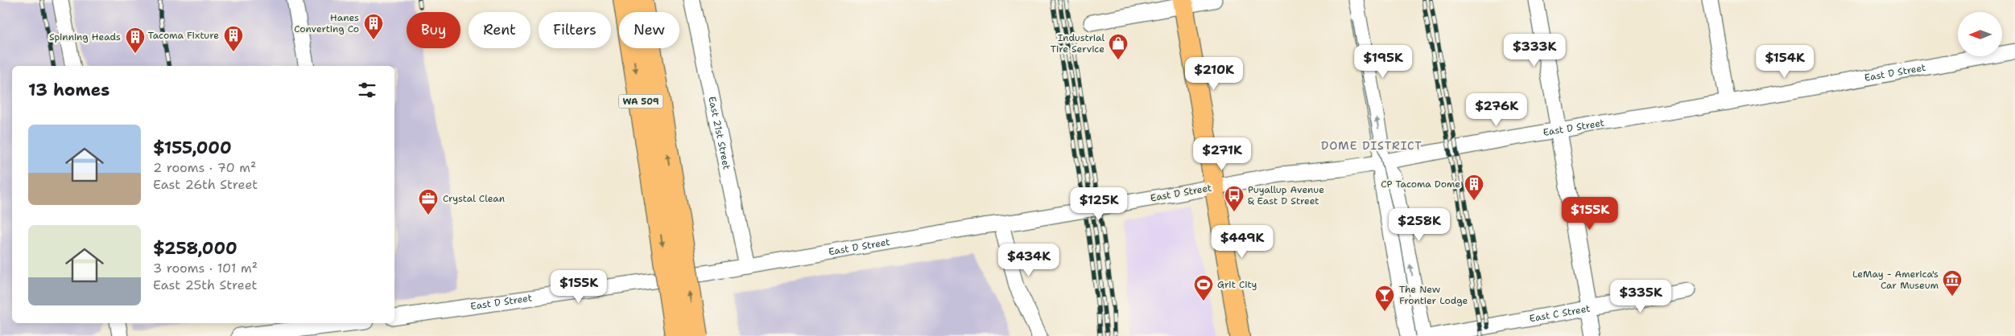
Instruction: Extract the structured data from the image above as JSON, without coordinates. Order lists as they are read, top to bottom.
{
  "streets": {
    "highway": ["WA 509"],
    "street": ["East D Street", "East 21st Street", "East C Street"]
  },
  "crossings": [
    ["East D Street", "East 21st Street"]
  ],
  "districts": ["DOME DISTRICT"],
  "places": {
    "building": [
      "Hanes Converting Co",
      "Tacoma Fixture",
      "Spinning Heads",
      "CP Tacoma Dome"
    ],
    "shop": ["Industrial Tire Service"],
    "bus stop": ["Puyallup Avenue & East D Street"],
    "office": ["Crystal Clean"],
    "museum": ["LeMay - America's Car Museum"],
    "sports": ["Grit City"],
    "bar": ["The New Frontier Lodge"]
  },
  "north": "left",
  "page": {
    "chip": [
      "Buy",
      "Rent",
      "Filters",
      "New"
    ],
    "price": [
      "$333K",
      "$195K",
      "$154K",
      "$210K",
      "$276K",
      "$271K",
      "$125K",
      "$155K",
      "$258K",
      "$449K",
      "$434K",
      "$155K",
      "$335K"
    ],
    "heading": "13 homes",
    "list": [
      {
        "name": "$155,000",
        "note": "2 rooms · 70 m² · East 26th Street"
      },
      {
        "name": "$258,000",
        "note": "3 rooms · 101 m² · East 25th Street"
      }
    ]
  }
}
